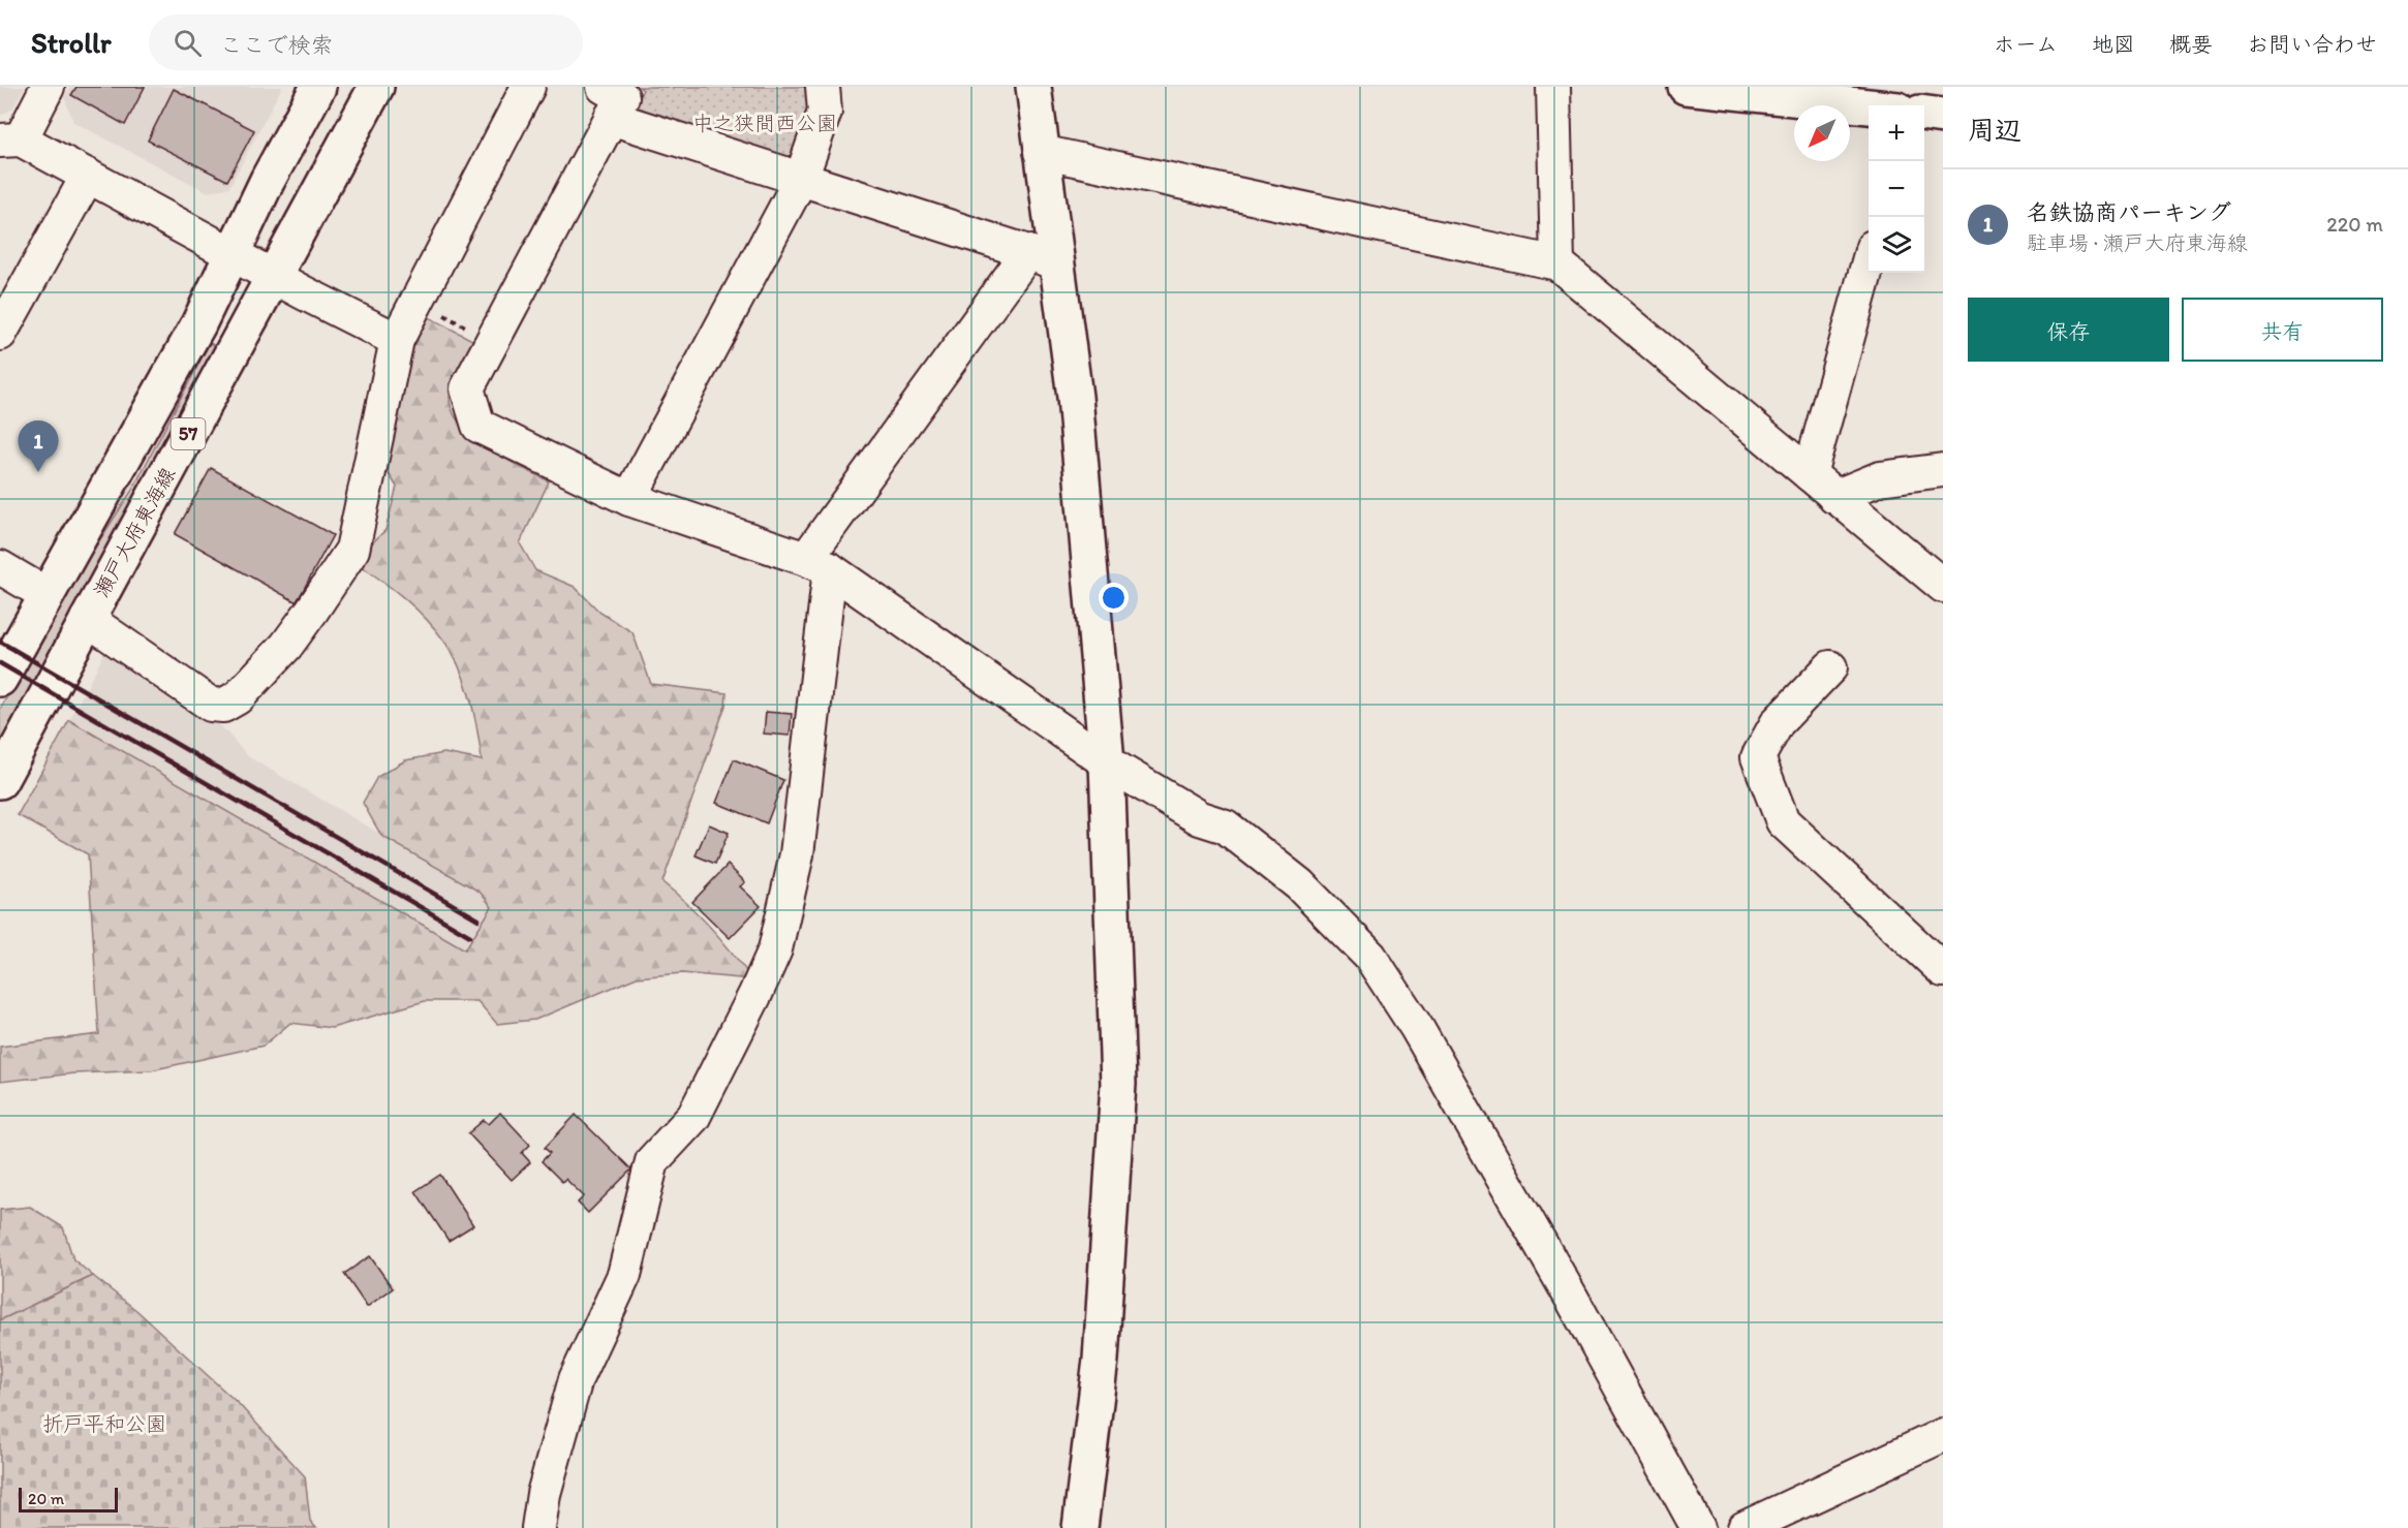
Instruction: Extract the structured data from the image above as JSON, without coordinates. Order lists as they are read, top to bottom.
{
  "streets": {
    "street": ["57", "瀬戸大府東海線"]
  },
  "parks": ["中之狭間西公園", "折戸平和公園"],
  "scale_bar": "20 m",
  "north": "bottom left",
  "page": {
    "header": "Strollr",
    "search": "ここで検索",
    "nav": [
      "ホーム",
      "地図",
      "概要",
      "お問い合わせ"
    ],
    "heading": "周辺",
    "map_buttons": ["+", "−"],
    "list": [
      {
        "mark": "1",
        "name": "名鉄協商パーキング",
        "note": "駐車場 · 瀬戸大府東海線",
        "value": "220 m"
      }
    ],
    "buttons": ["保存", "共有"],
    "pins": "1",
    "scale": "20 m"
  }
}
